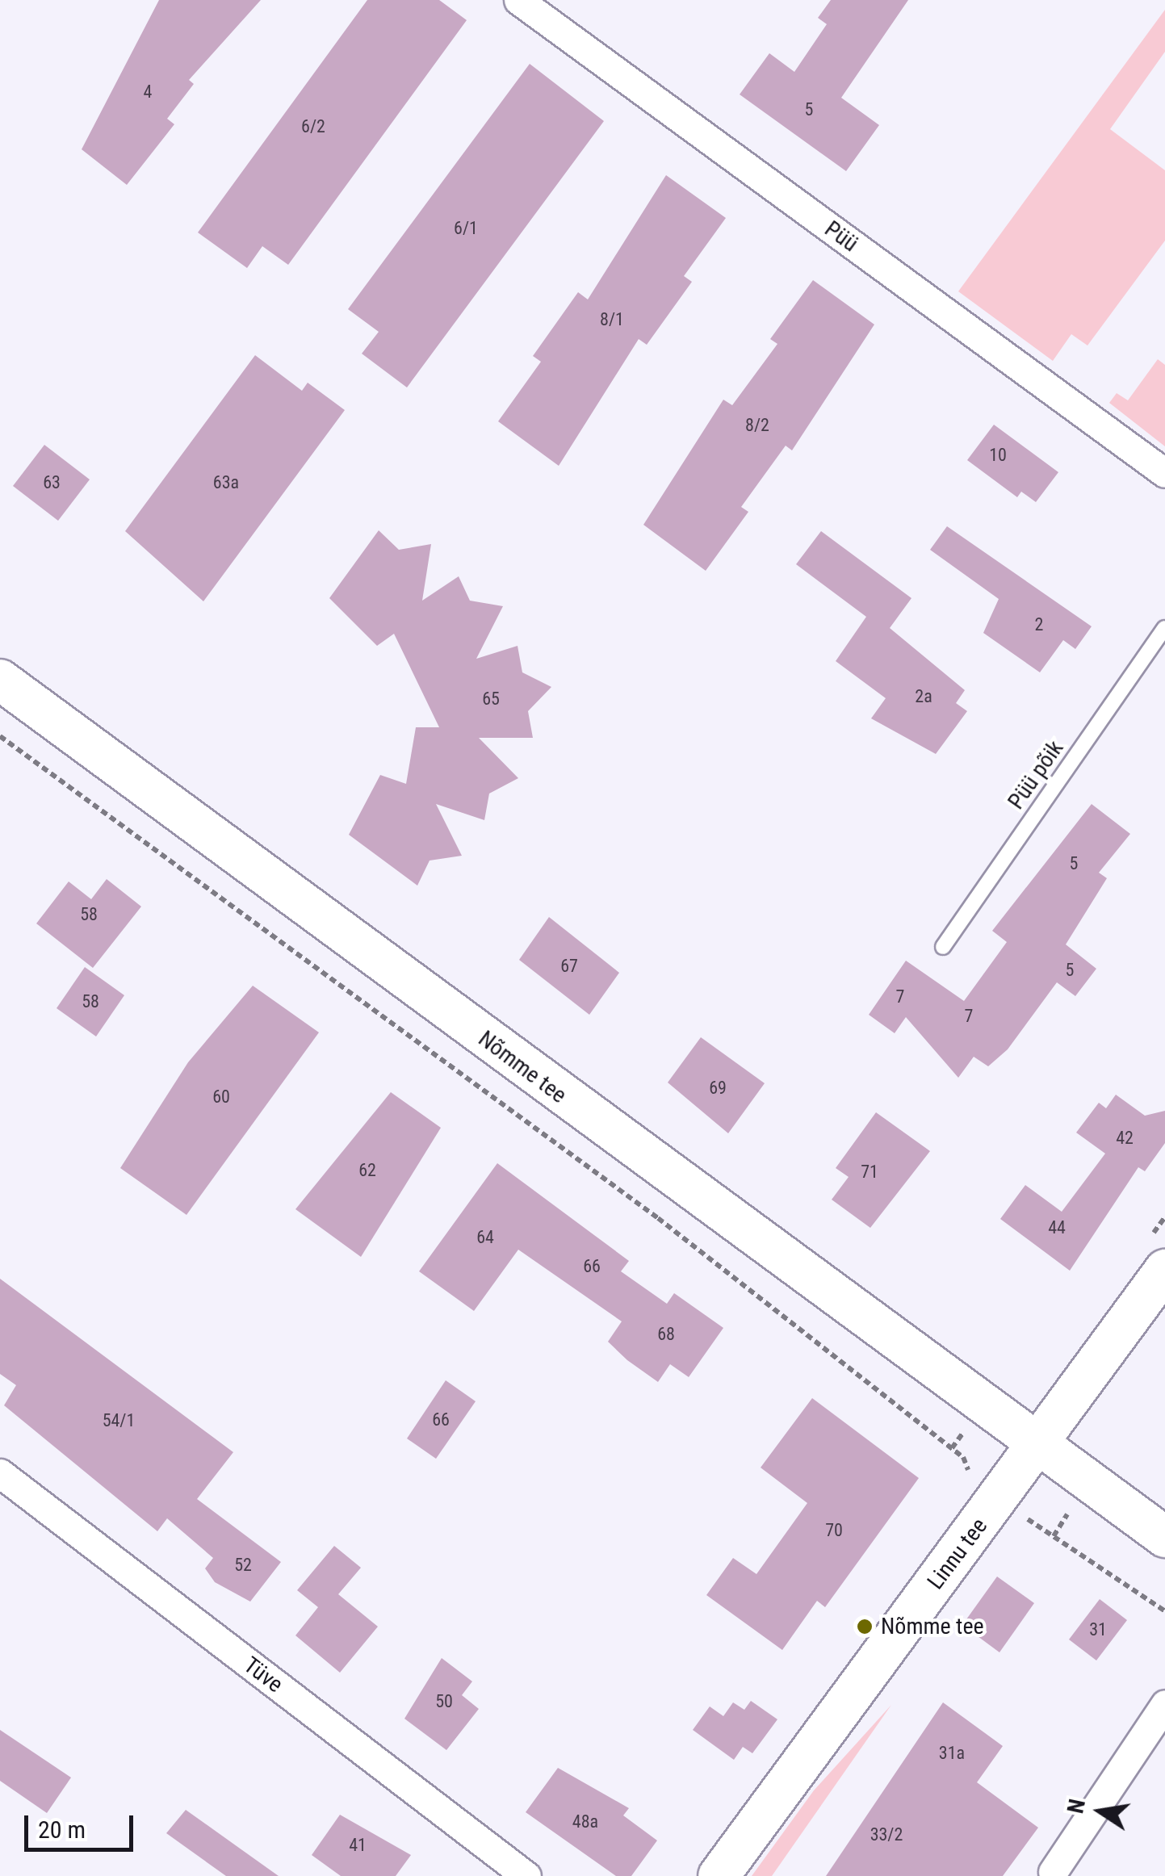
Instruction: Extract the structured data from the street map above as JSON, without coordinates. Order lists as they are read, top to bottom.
{
  "streets": {
    "street": [
      "Püü",
      "Nõmme tee",
      "Linnu tee",
      "Tüve"
    ],
    "lane": ["Püü põik"]
  },
  "crossings": [
    ["Nõmme tee", "Linnu tee"]
  ],
  "places": ["Nõmme tee"],
  "house_numbers": [
    "4",
    "5",
    "6/2",
    "6/1",
    "8/1",
    "8/2",
    "10",
    "63",
    "63a",
    "2",
    "2a",
    "65",
    "5",
    "58",
    "67",
    "5",
    "7",
    "58",
    "7",
    "69",
    "60",
    "42",
    "62",
    "71",
    "44",
    "64",
    "66",
    "68",
    "66",
    "54/1",
    "70",
    "52",
    "31",
    "50",
    "31a",
    "48a",
    "33/2",
    "41"
  ],
  "scale_bar": "20 m",
  "north": "left"
}
